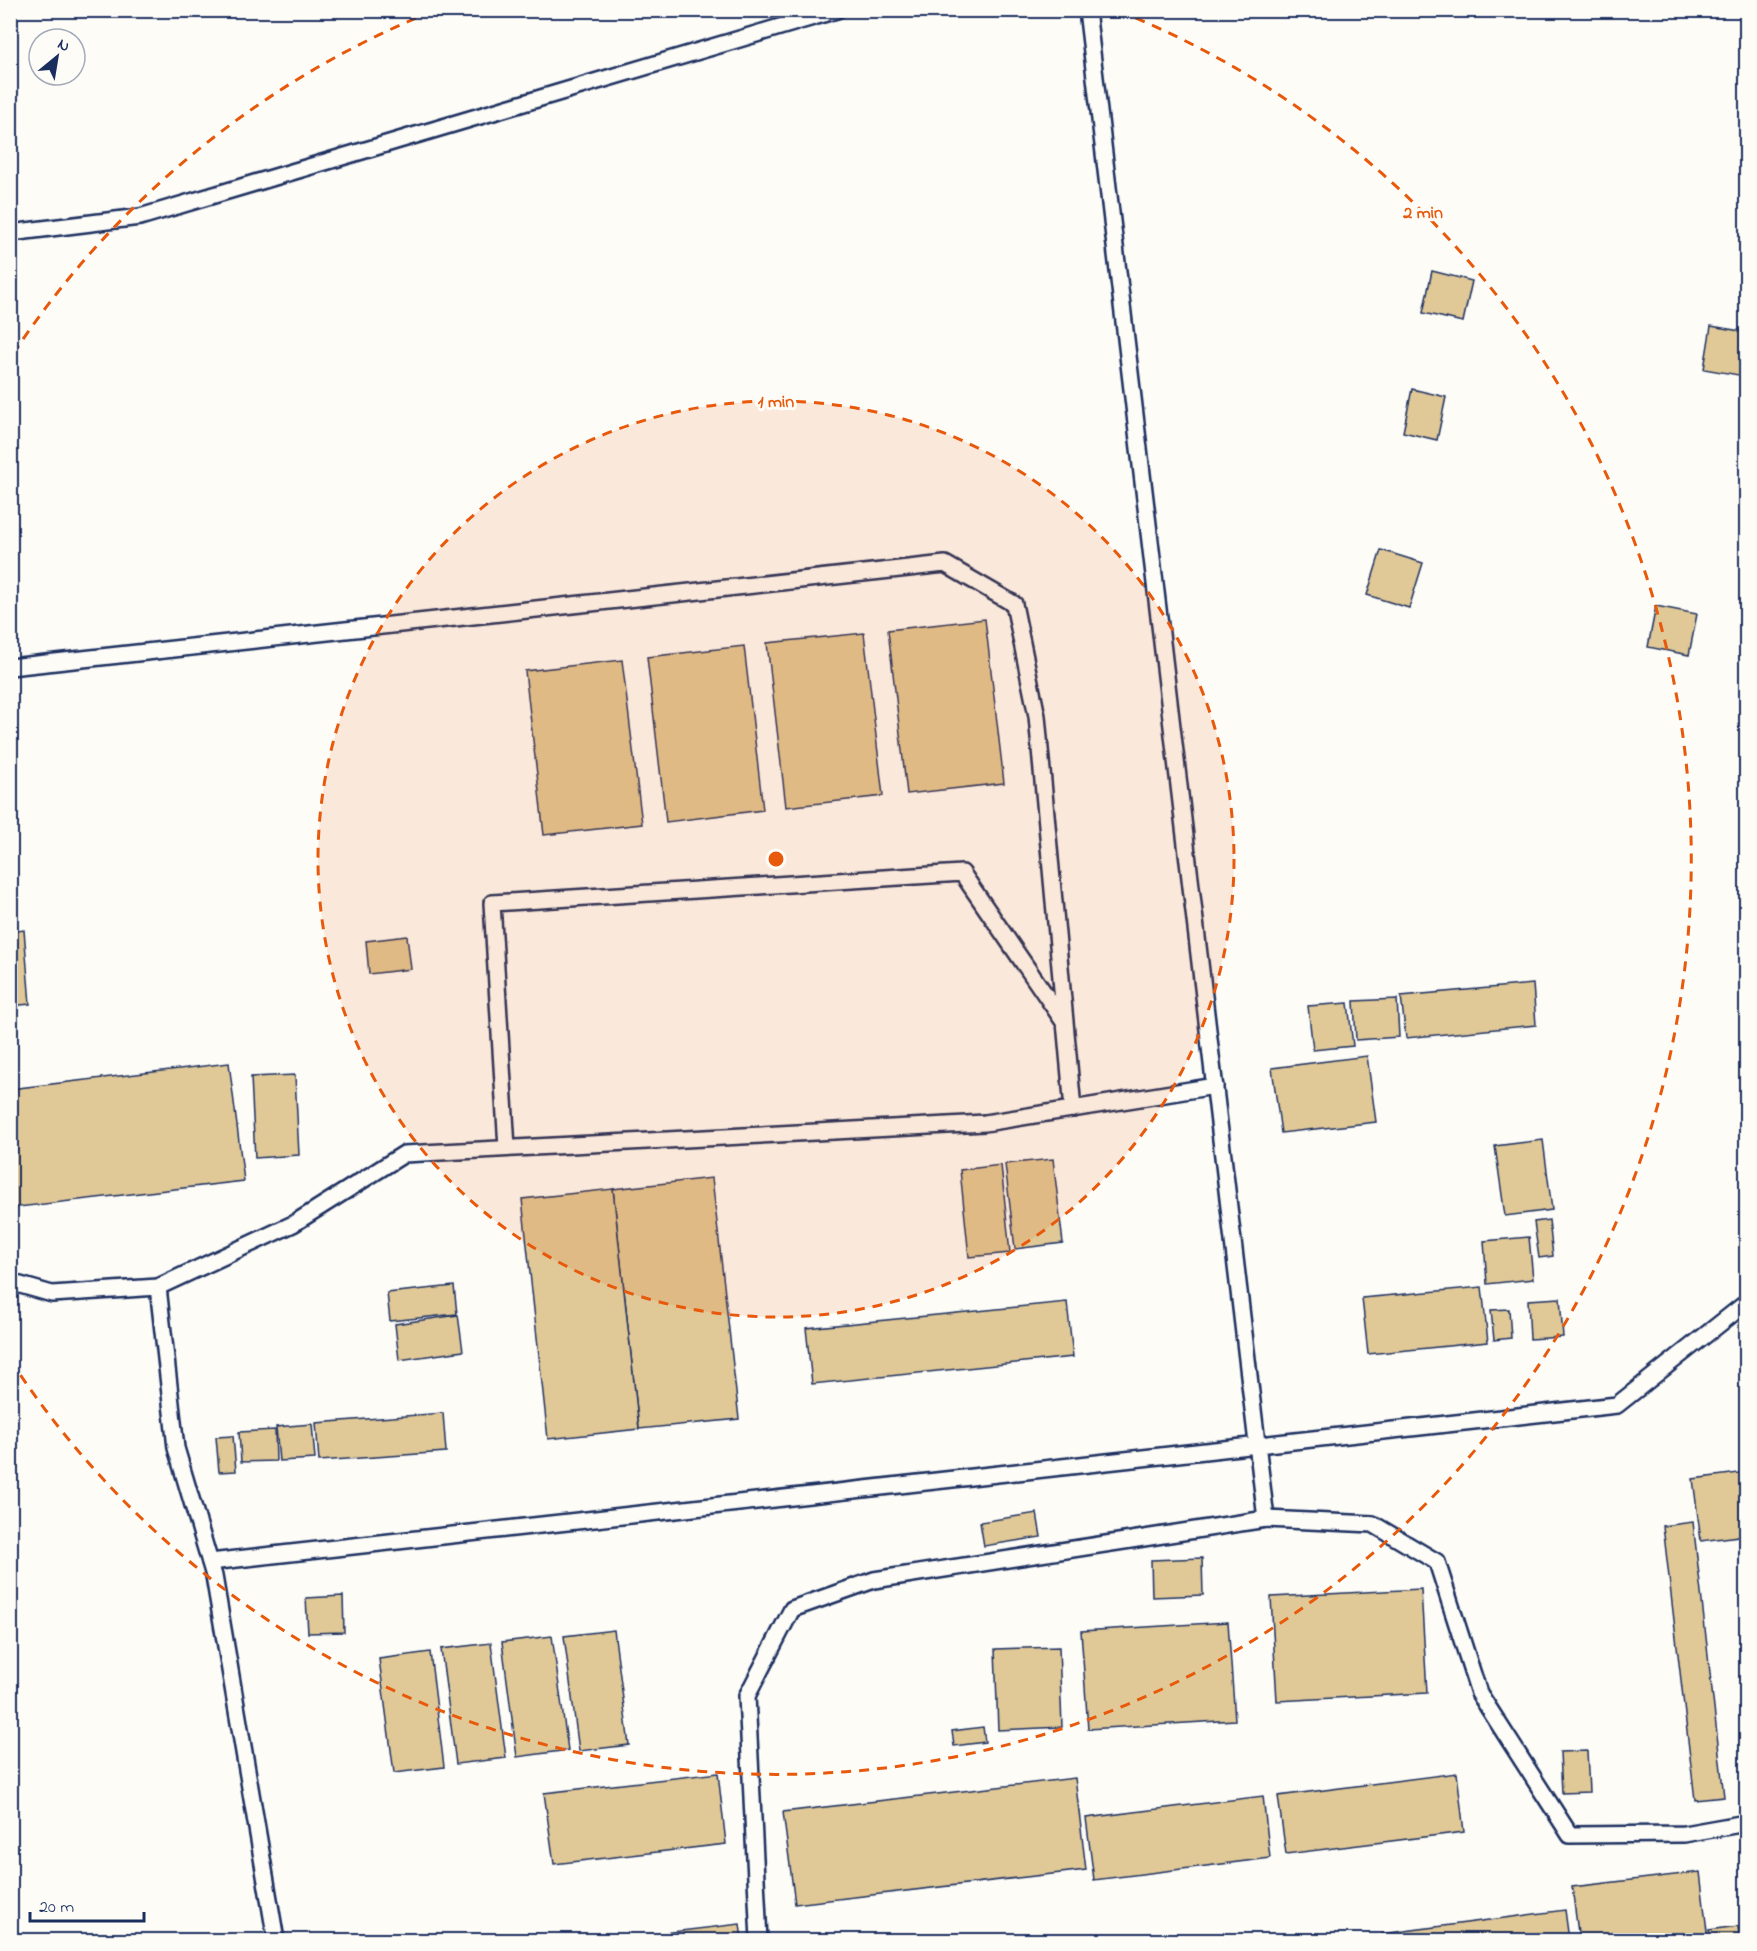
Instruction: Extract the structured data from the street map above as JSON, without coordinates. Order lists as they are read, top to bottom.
{
  "scale_bar": "20 m",
  "north": "top right",
  "rings": ["2 min", "1 min"]
}
